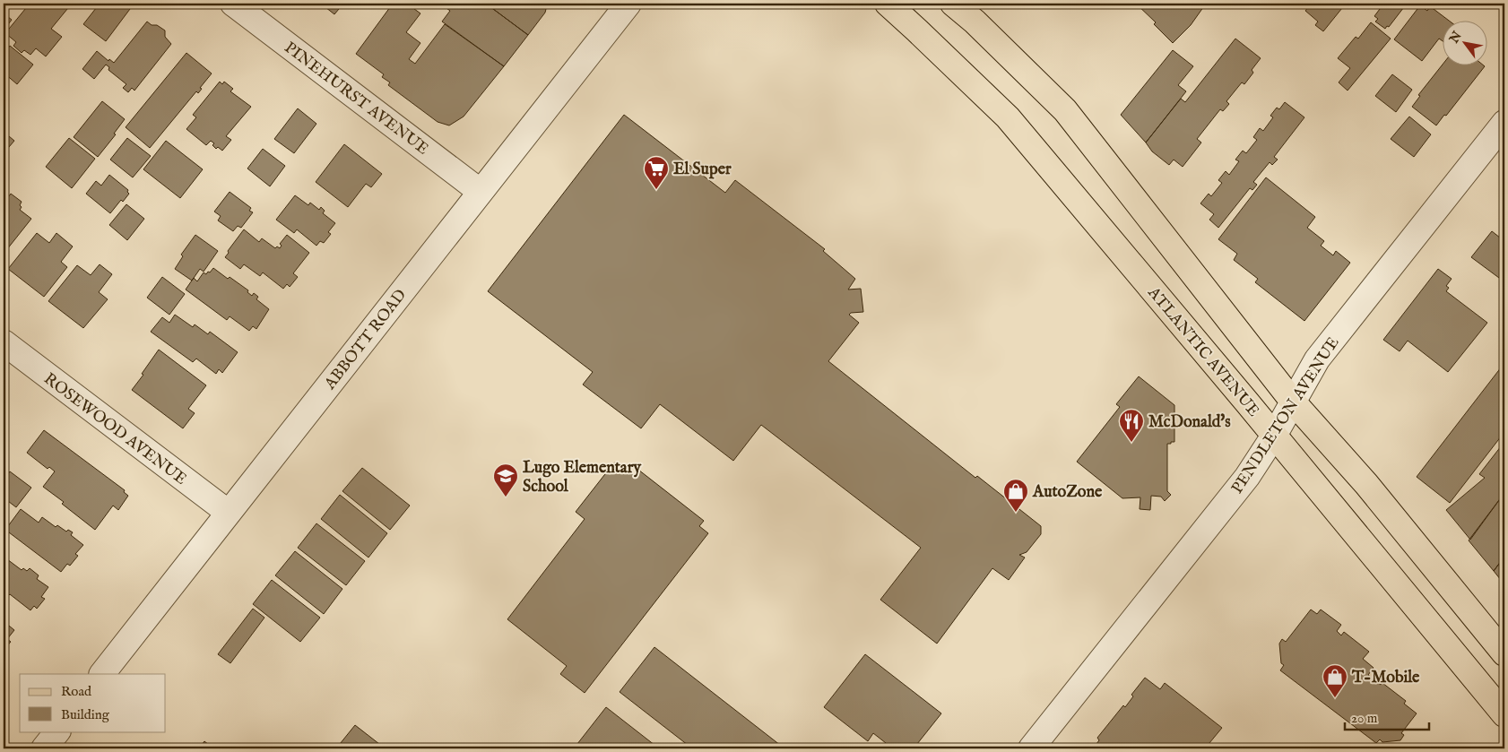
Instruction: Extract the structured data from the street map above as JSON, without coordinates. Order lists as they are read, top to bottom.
{
  "streets": {
    "main road": ["ATLANTIC AVENUE"],
    "street": [
      "PINEHURST AVENUE",
      "ABBOTT ROAD",
      "PENDLETON AVENUE",
      "ROSEWOOD AVENUE"
    ]
  },
  "crossings": [
    ["PINEHURST AVENUE", "ABBOTT ROAD"],
    ["ABBOTT ROAD", "ROSEWOOD AVENUE"],
    ["ATLANTIC AVENUE", "PENDLETON AVENUE"]
  ],
  "places": {
    "supermarket": ["El Super"],
    "restaurant": ["McDonald's"],
    "school or university": ["Lugo Elementary School"],
    "shop": ["AutoZone", "T-Mobile"]
  },
  "legend": ["Road", "Building"],
  "scale_bar": "20 m",
  "north": "top left"
}
